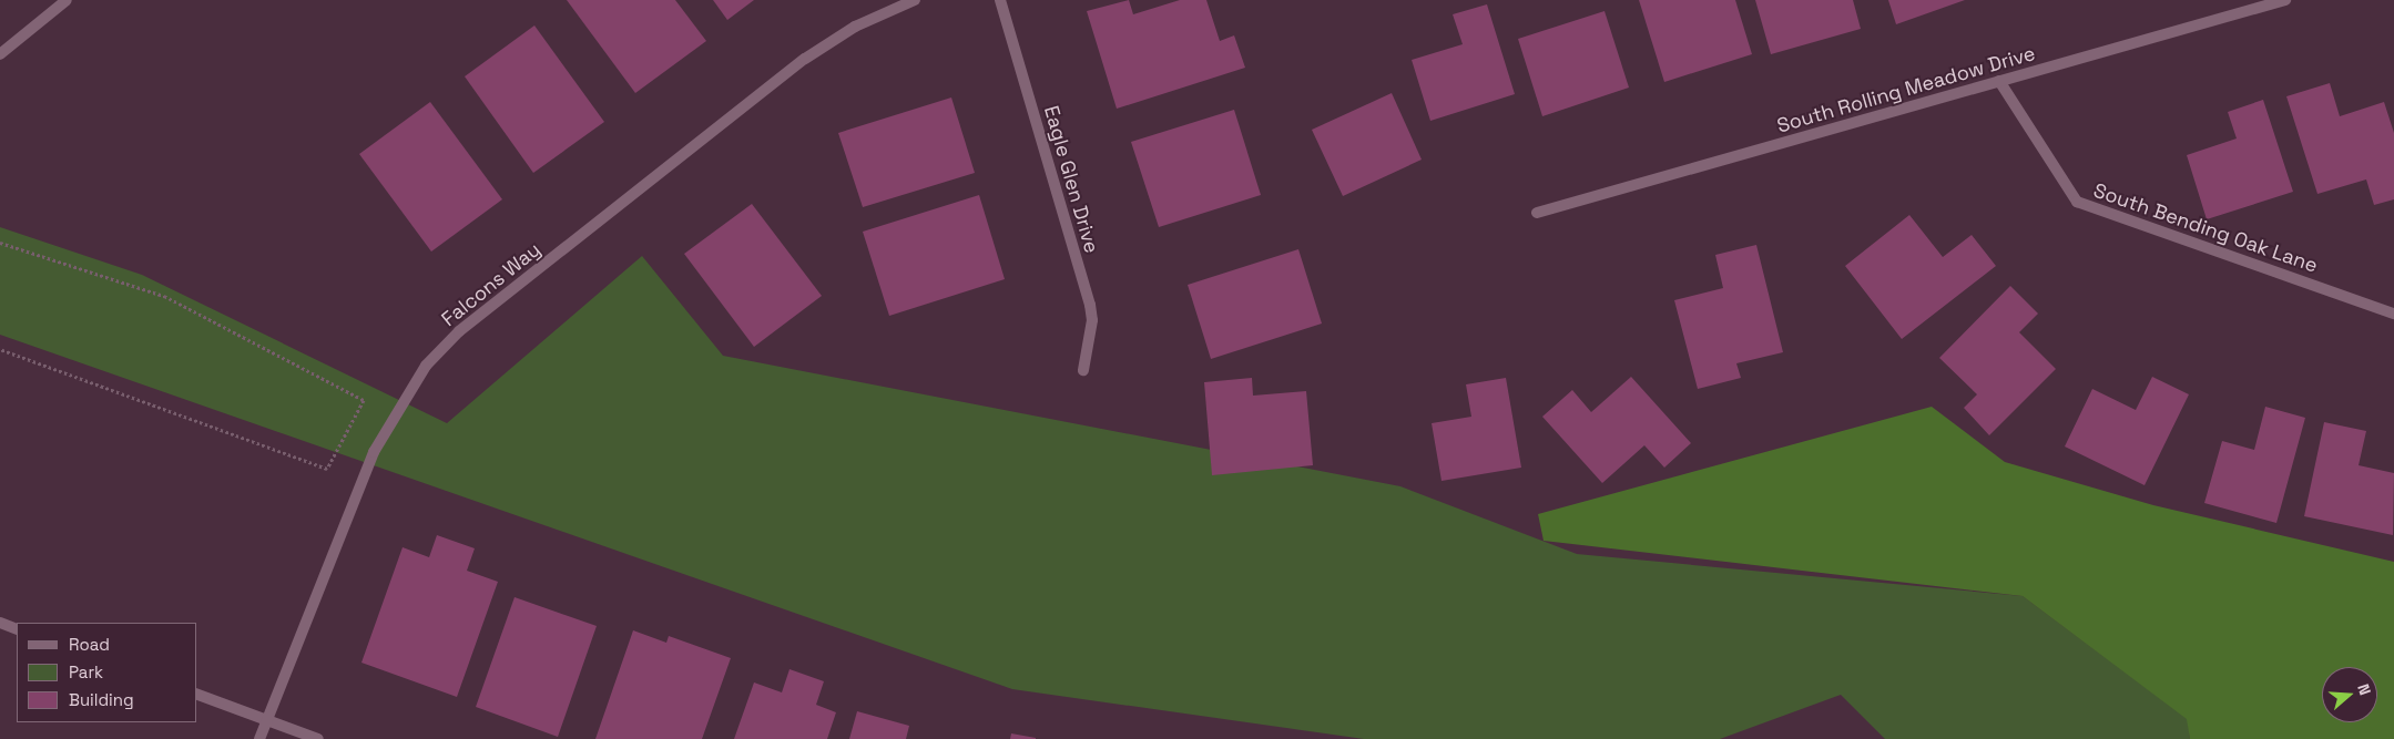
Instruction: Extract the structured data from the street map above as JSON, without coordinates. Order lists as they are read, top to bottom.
{
  "streets": {
    "street": [
      "South Rolling Meadow Drive",
      "Eagle Glen Drive",
      "South Bending Oak Lane",
      "Falcons Way"
    ]
  },
  "crossings": [
    ["South Rolling Meadow Drive", "South Bending Oak Lane"]
  ],
  "legend": ["Road", "Park", "Building"],
  "north": "right"
}
